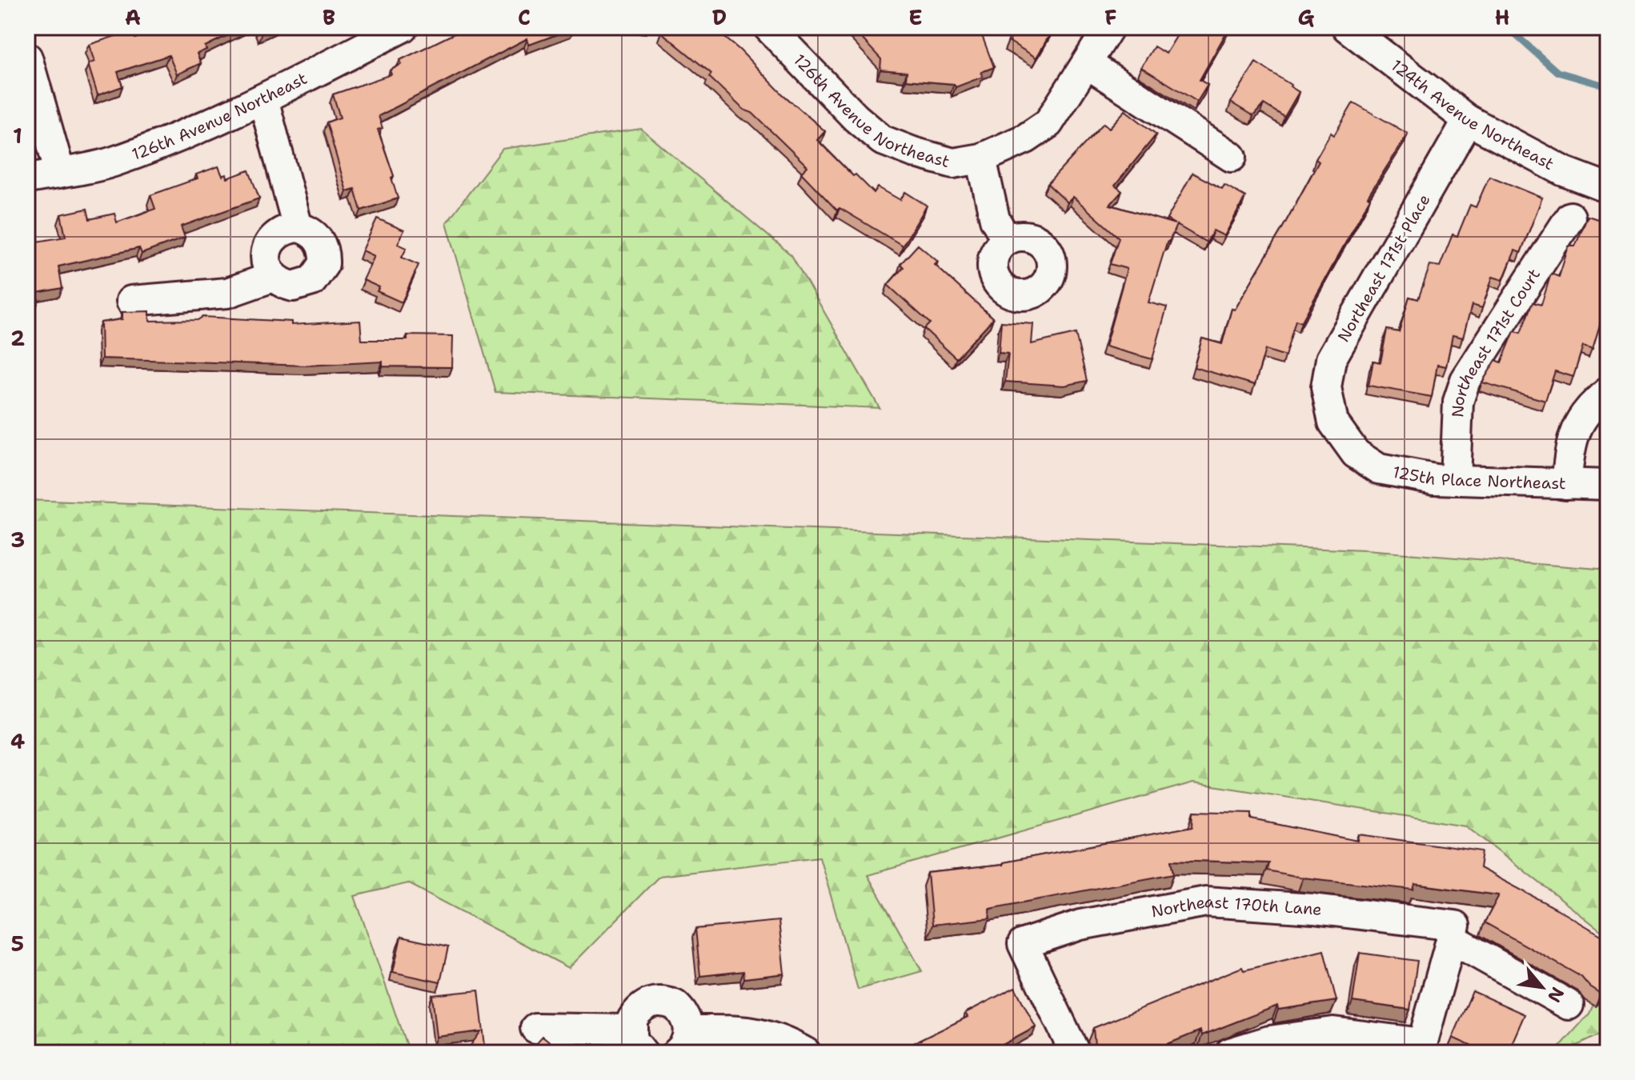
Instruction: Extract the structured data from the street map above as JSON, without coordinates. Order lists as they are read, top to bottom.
{
  "streets": {
    "street": [
      "126th Avenue Northeast",
      "124th Avenue Northeast",
      "Northeast 171st Place",
      "Northeast 171st Court",
      "125th Place Northeast",
      "Northeast 170th Lane"
    ]
  },
  "crossings": [
    ["124th Avenue Northeast", "Northeast 171st Place"],
    ["Northeast 171st Place", "125th Place Northeast"],
    ["Northeast 171st Court", "125th Place Northeast"]
  ],
  "north": "bottom right",
  "grid": {
    "columns": [
      "A",
      "B",
      "C",
      "D",
      "E",
      "F",
      "G",
      "H"
    ],
    "rows": [
      "1",
      "2",
      "3",
      "4",
      "5"
    ]
  }
}
